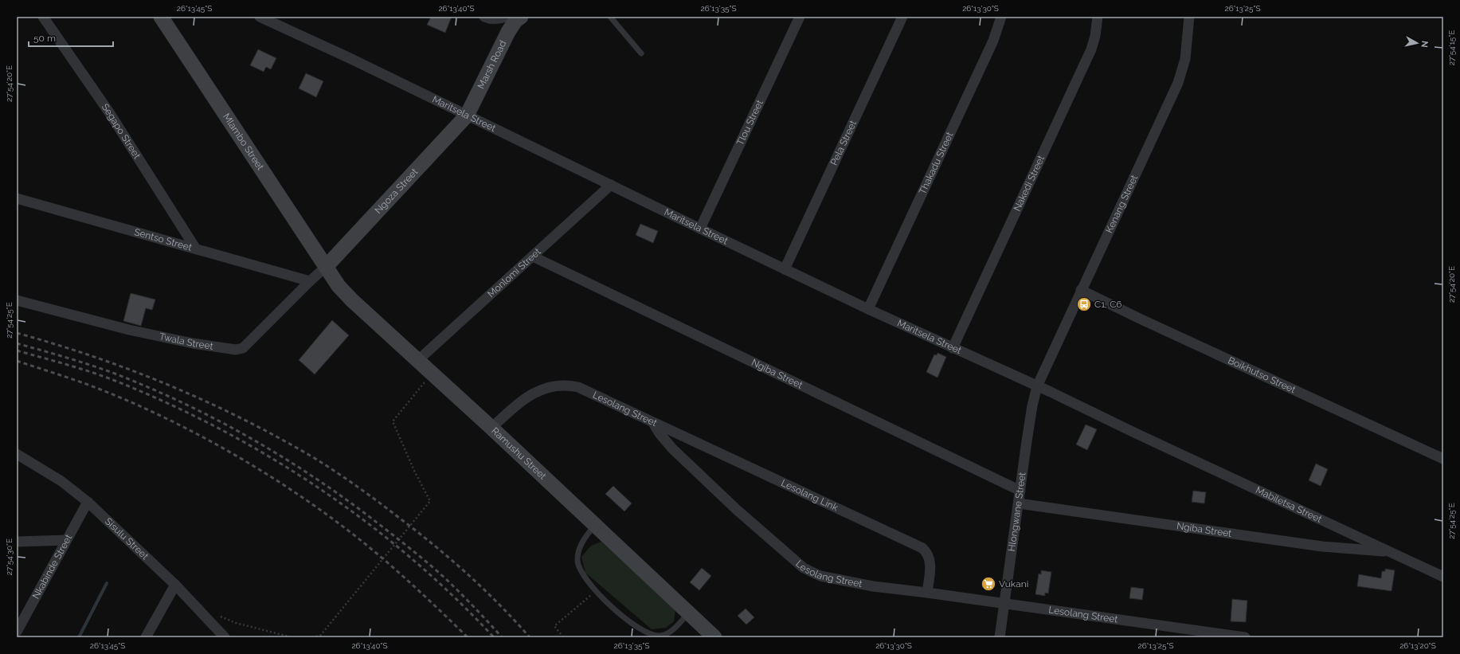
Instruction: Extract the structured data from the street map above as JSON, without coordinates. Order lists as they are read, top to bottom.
{
  "streets": {
    "street": [
      "Marsh Road",
      "Maritsela Street",
      "Tlou Street",
      "Segapo Street",
      "Mlambo Street",
      "Pela Street",
      "Thakadu Street",
      "Nakedi Street",
      "Ngoza Street",
      "Kenang Street",
      "Sentso Street",
      "Monlomi Street",
      "Twala Street",
      "Ngiba Street",
      "Boikhutso Street",
      "Lesolang Street",
      "Ramushu Street",
      "Lesolang Link",
      "Mabiletsa Street",
      "Hlongwane Street",
      "Sisulu Street",
      "Nkabinde Street"
    ]
  },
  "crossings": [
    ["Marsh Road", "Maritsela Street"],
    ["Marsh Road", "Ngoza Street"],
    ["Maritsela Street", "Tlou Street"],
    ["Maritsela Street", "Pela Street"],
    ["Maritsela Street", "Thakadu Street"],
    ["Maritsela Street", "Nakedi Street"],
    ["Maritsela Street", "Ngoza Street"],
    ["Maritsela Street", "Kenang Street"],
    ["Maritsela Street", "Monlomi Street"],
    ["Maritsela Street", "Mabiletsa Street"],
    ["Maritsela Street", "Hlongwane Street"],
    ["Segapo Street", "Sentso Street"],
    ["Mlambo Street", "Ngoza Street"],
    ["Mlambo Street", "Twala Street"],
    ["Mlambo Street", "Ramushu Street"],
    ["Ngoza Street", "Twala Street"],
    ["Ngoza Street", "Ramushu Street"],
    ["Kenang Street", "Boikhutso Street"],
    ["Kenang Street", "Hlongwane Street"],
    ["Sentso Street", "Twala Street"],
    ["Monlomi Street", "Ngiba Street"],
    ["Monlomi Street", "Ramushu Street"],
    ["Twala Street", "Ramushu Street"],
    ["Ngiba Street", "Mabiletsa Street"],
    ["Ngiba Street", "Hlongwane Street"],
    ["Lesolang Street", "Ramushu Street"],
    ["Lesolang Street", "Lesolang Link"],
    ["Lesolang Street", "Hlongwane Street"],
    ["Sisulu Street", "Nkabinde Street"]
  ],
  "places": {
    "bus stop": ["C1, C6"],
    "supermarket": ["Vukani"]
  },
  "scale_bar": "50 m",
  "north": "right",
  "coordinates": [
    "26°13'45\"S",
    "26°13'40\"S",
    "26°13'35\"S",
    "26°13'30\"S",
    "26°13'25\"S",
    "27°54'15\"E",
    "27°54'20\"E",
    "27°54'25\"E",
    "27°54'30\"E",
    "26°13'20\"S"
  ]
}
